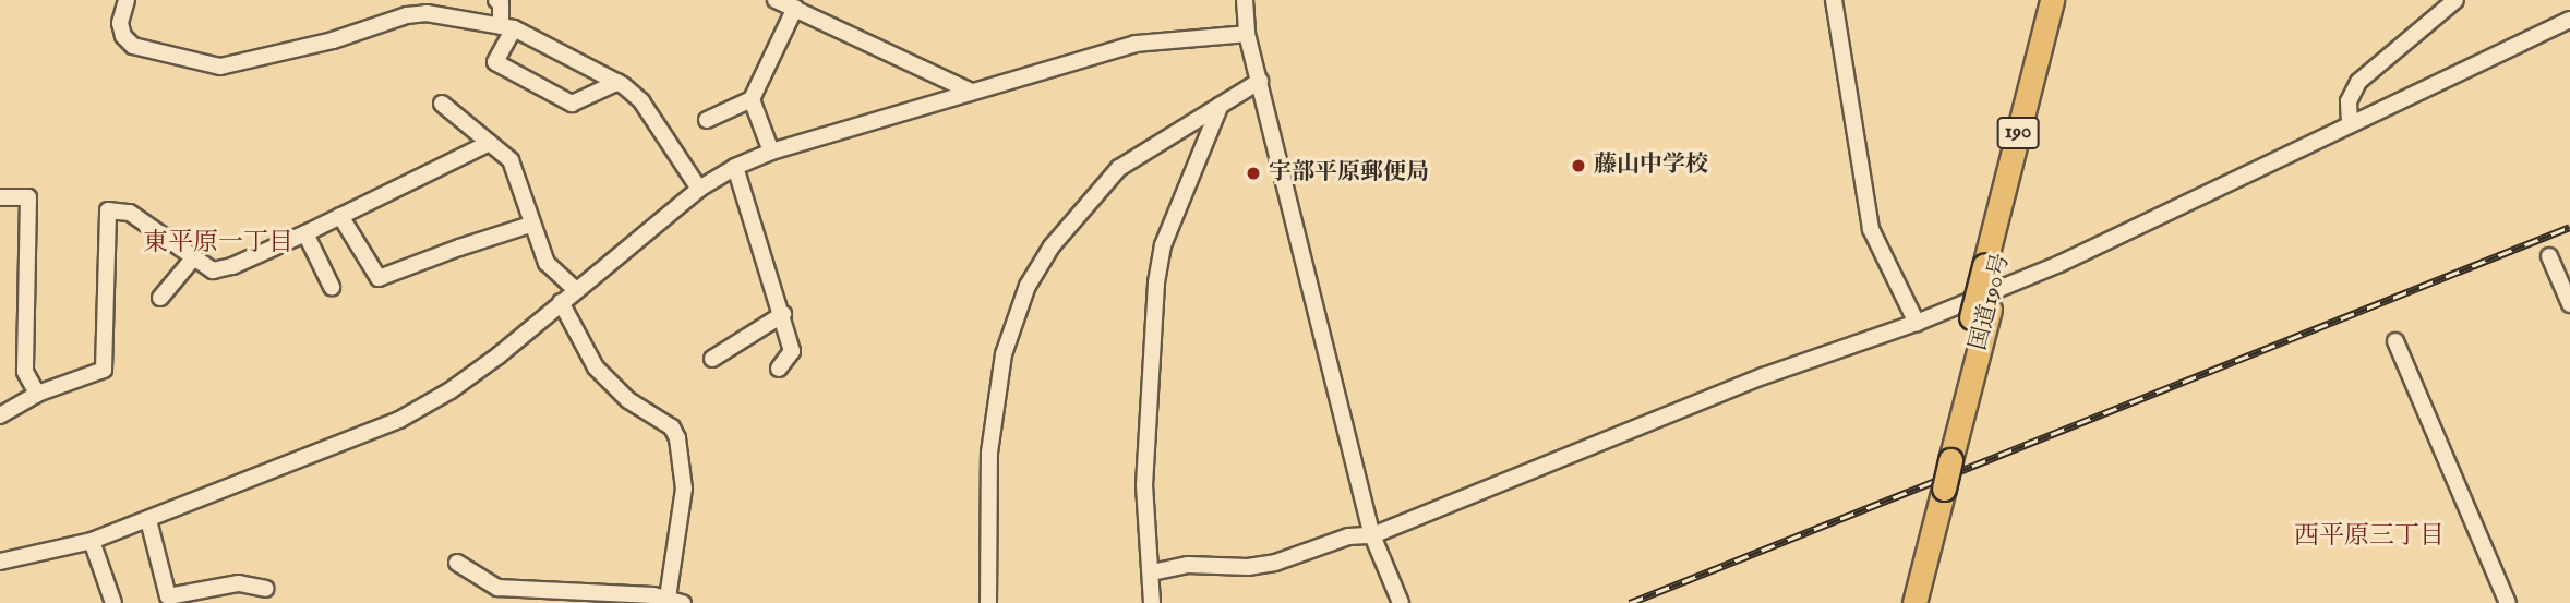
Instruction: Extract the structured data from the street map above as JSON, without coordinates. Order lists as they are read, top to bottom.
{
  "streets": {
    "highway": ["190", "国道190号"]
  },
  "districts": ["東平原一丁目", "西平原三丁目"],
  "places": ["藤山中学校", "宇部平原郵便局"]
}
